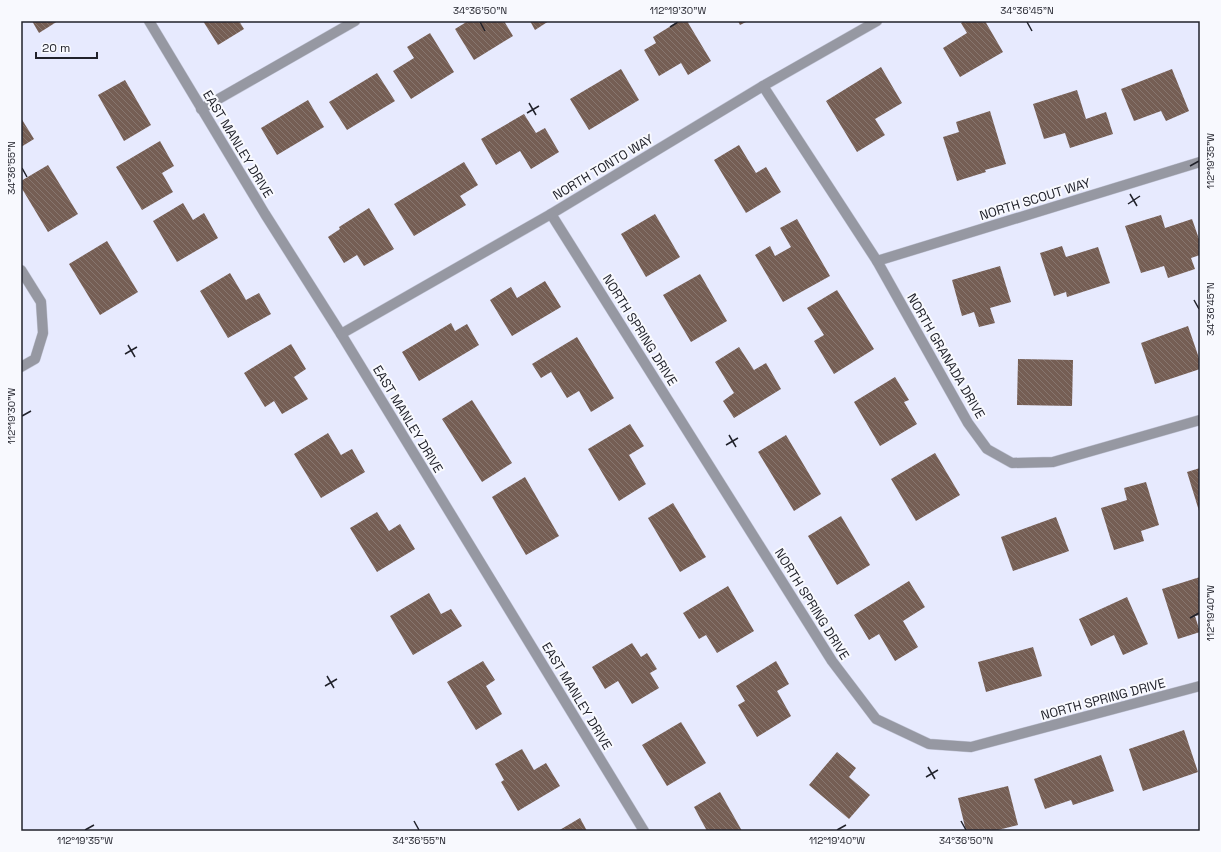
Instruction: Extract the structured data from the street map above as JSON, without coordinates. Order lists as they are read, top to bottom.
{
  "streets": {
    "street": [
      "EAST MANLEY DRIVE",
      "NORTH TONTO WAY",
      "NORTH SCOUT WAY",
      "NORTH SPRING DRIVE",
      "NORTH GRANADA DRIVE"
    ]
  },
  "crossings": [
    ["EAST MANLEY DRIVE", "NORTH TONTO WAY"],
    ["NORTH TONTO WAY", "NORTH SPRING DRIVE"],
    ["NORTH TONTO WAY", "NORTH GRANADA DRIVE"],
    ["NORTH SCOUT WAY", "NORTH GRANADA DRIVE"]
  ],
  "scale_bar": "20 m",
  "coordinates": [
    "34°36'50\"N",
    "112°19'30\"W",
    "34°36'45\"N",
    "112°19'35\"W",
    "34°36'55\"N",
    "112°19'40\"W"
  ]
}
